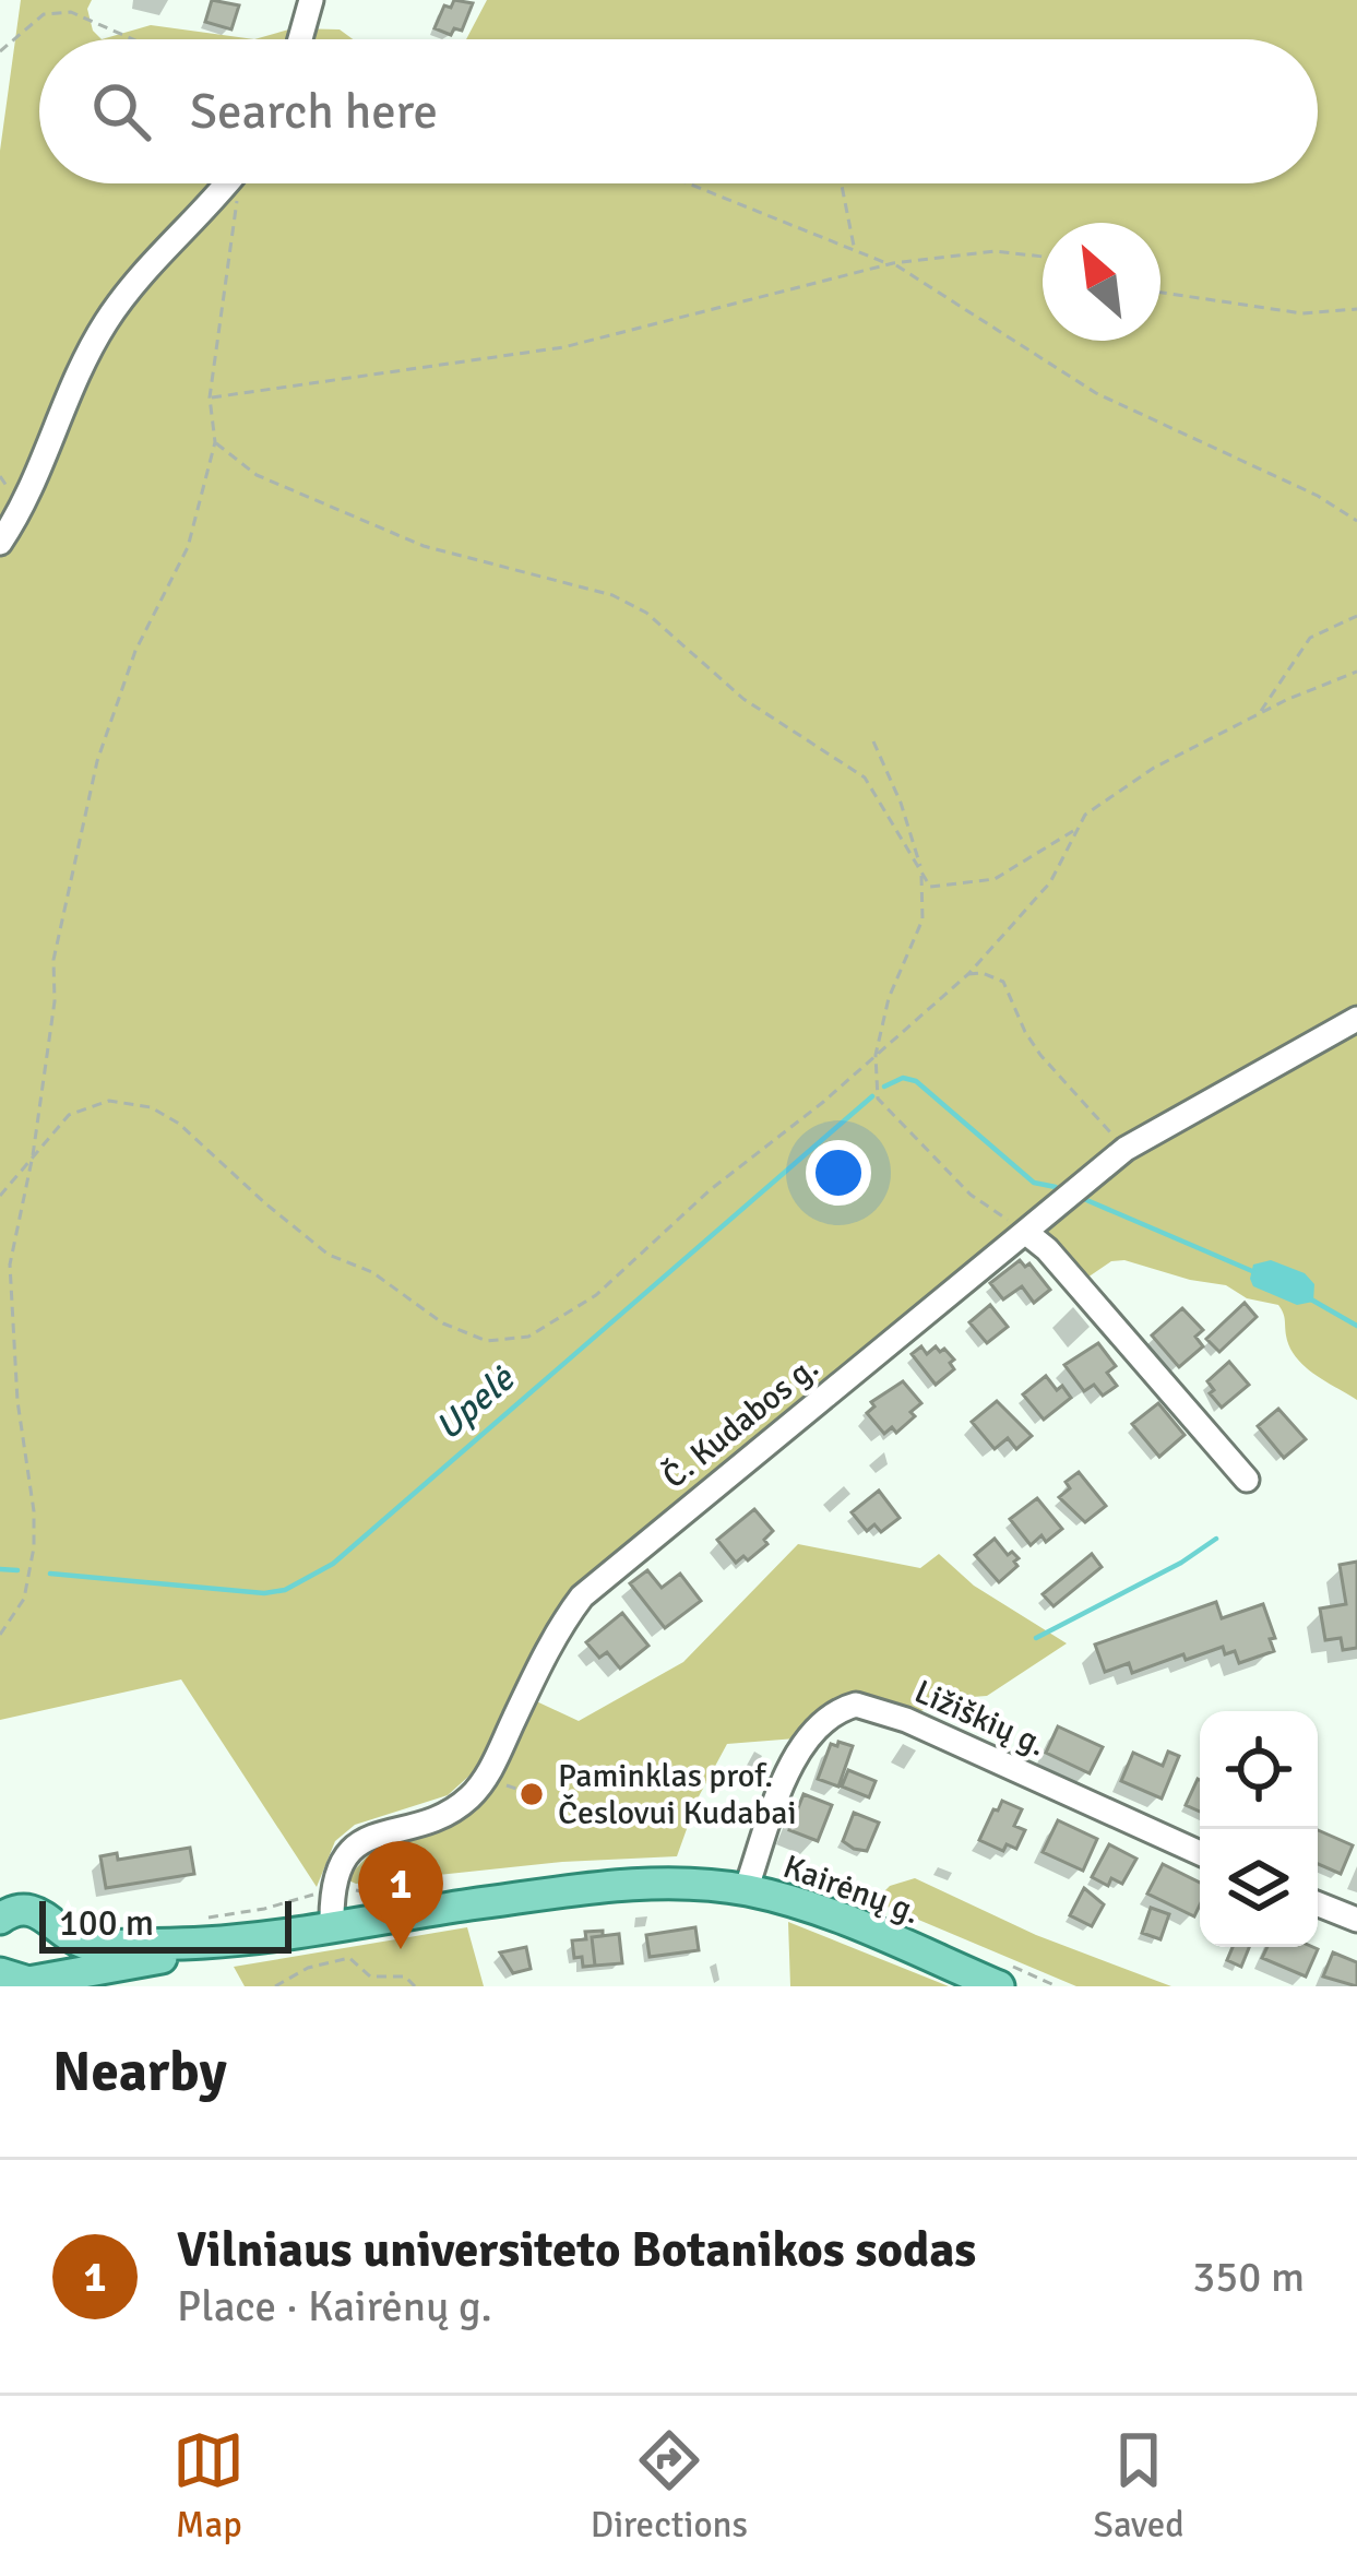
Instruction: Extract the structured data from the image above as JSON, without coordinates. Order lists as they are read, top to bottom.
{
  "streets": {
    "main road": ["Kairėnų g."],
    "street": ["Č. Kudabos g.", "Ližiškių g."]
  },
  "crossings": [
    ["Č. Kudabos g.", "Kairėnų g."],
    ["Ližiškių g.", "Kairėnų g."]
  ],
  "water": ["Upelė"],
  "places": ["Paminklas prof. Česlovui Kudabai"],
  "scale_bar": "100 m",
  "north": "top left",
  "page": {
    "search": "Search here",
    "pins": "1",
    "scale": "100 m",
    "heading": "Nearby",
    "list": [
      {
        "mark": "1",
        "name": "Vilniaus universiteto Botanikos sodas",
        "note": "Place · Kairėnų g.",
        "value": "350 m"
      }
    ],
    "nav": ["Map", "Directions", "Saved"]
  }
}
